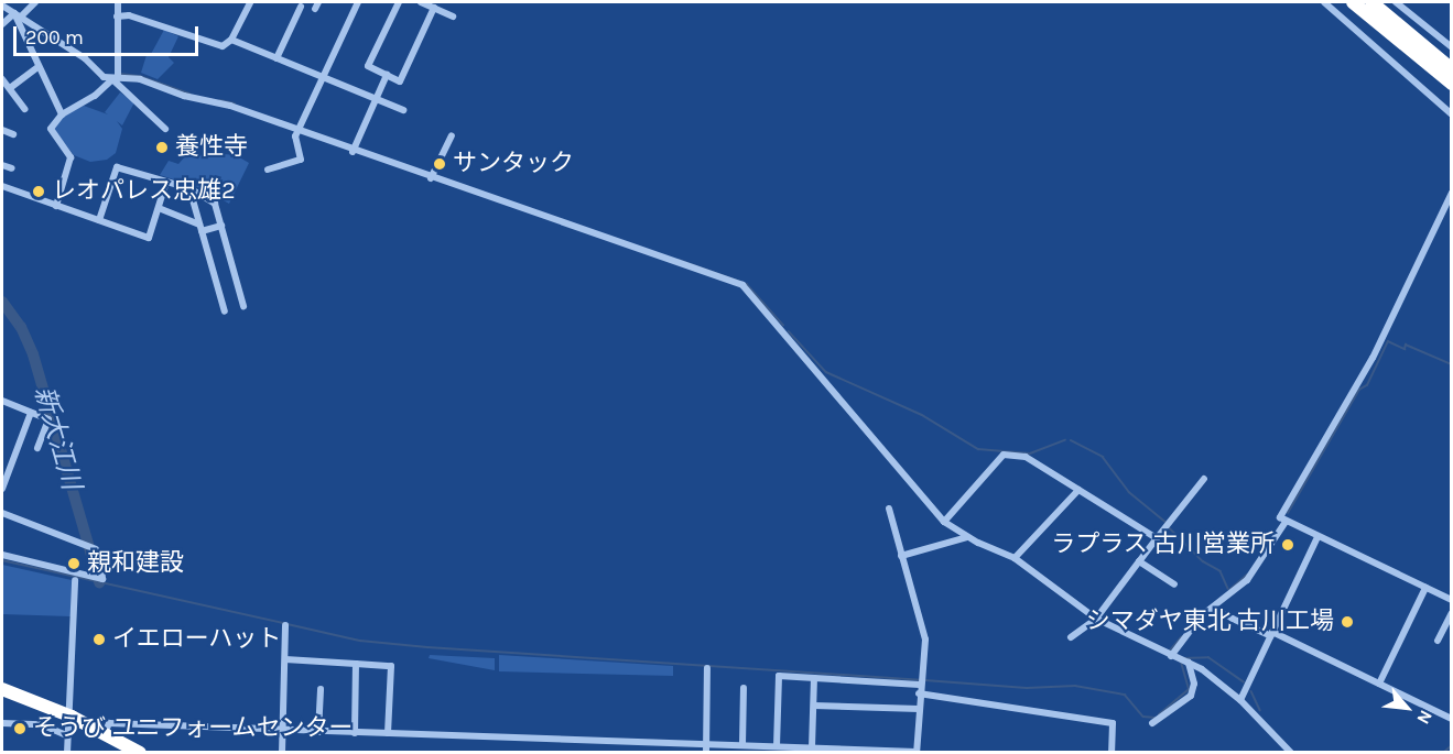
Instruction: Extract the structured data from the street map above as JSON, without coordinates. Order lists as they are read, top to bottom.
{
  "water": ["新大江川"],
  "places": [
    "養性寺",
    "サンタック",
    "レオパレス忠雄2",
    "ラプラス 古川営業所",
    "親和建設",
    "シマダヤ東北 古川工場",
    "イエローハット",
    "そうび ユニフォームセンター"
  ],
  "scale_bar": "200 m",
  "north": "bottom right"
}
